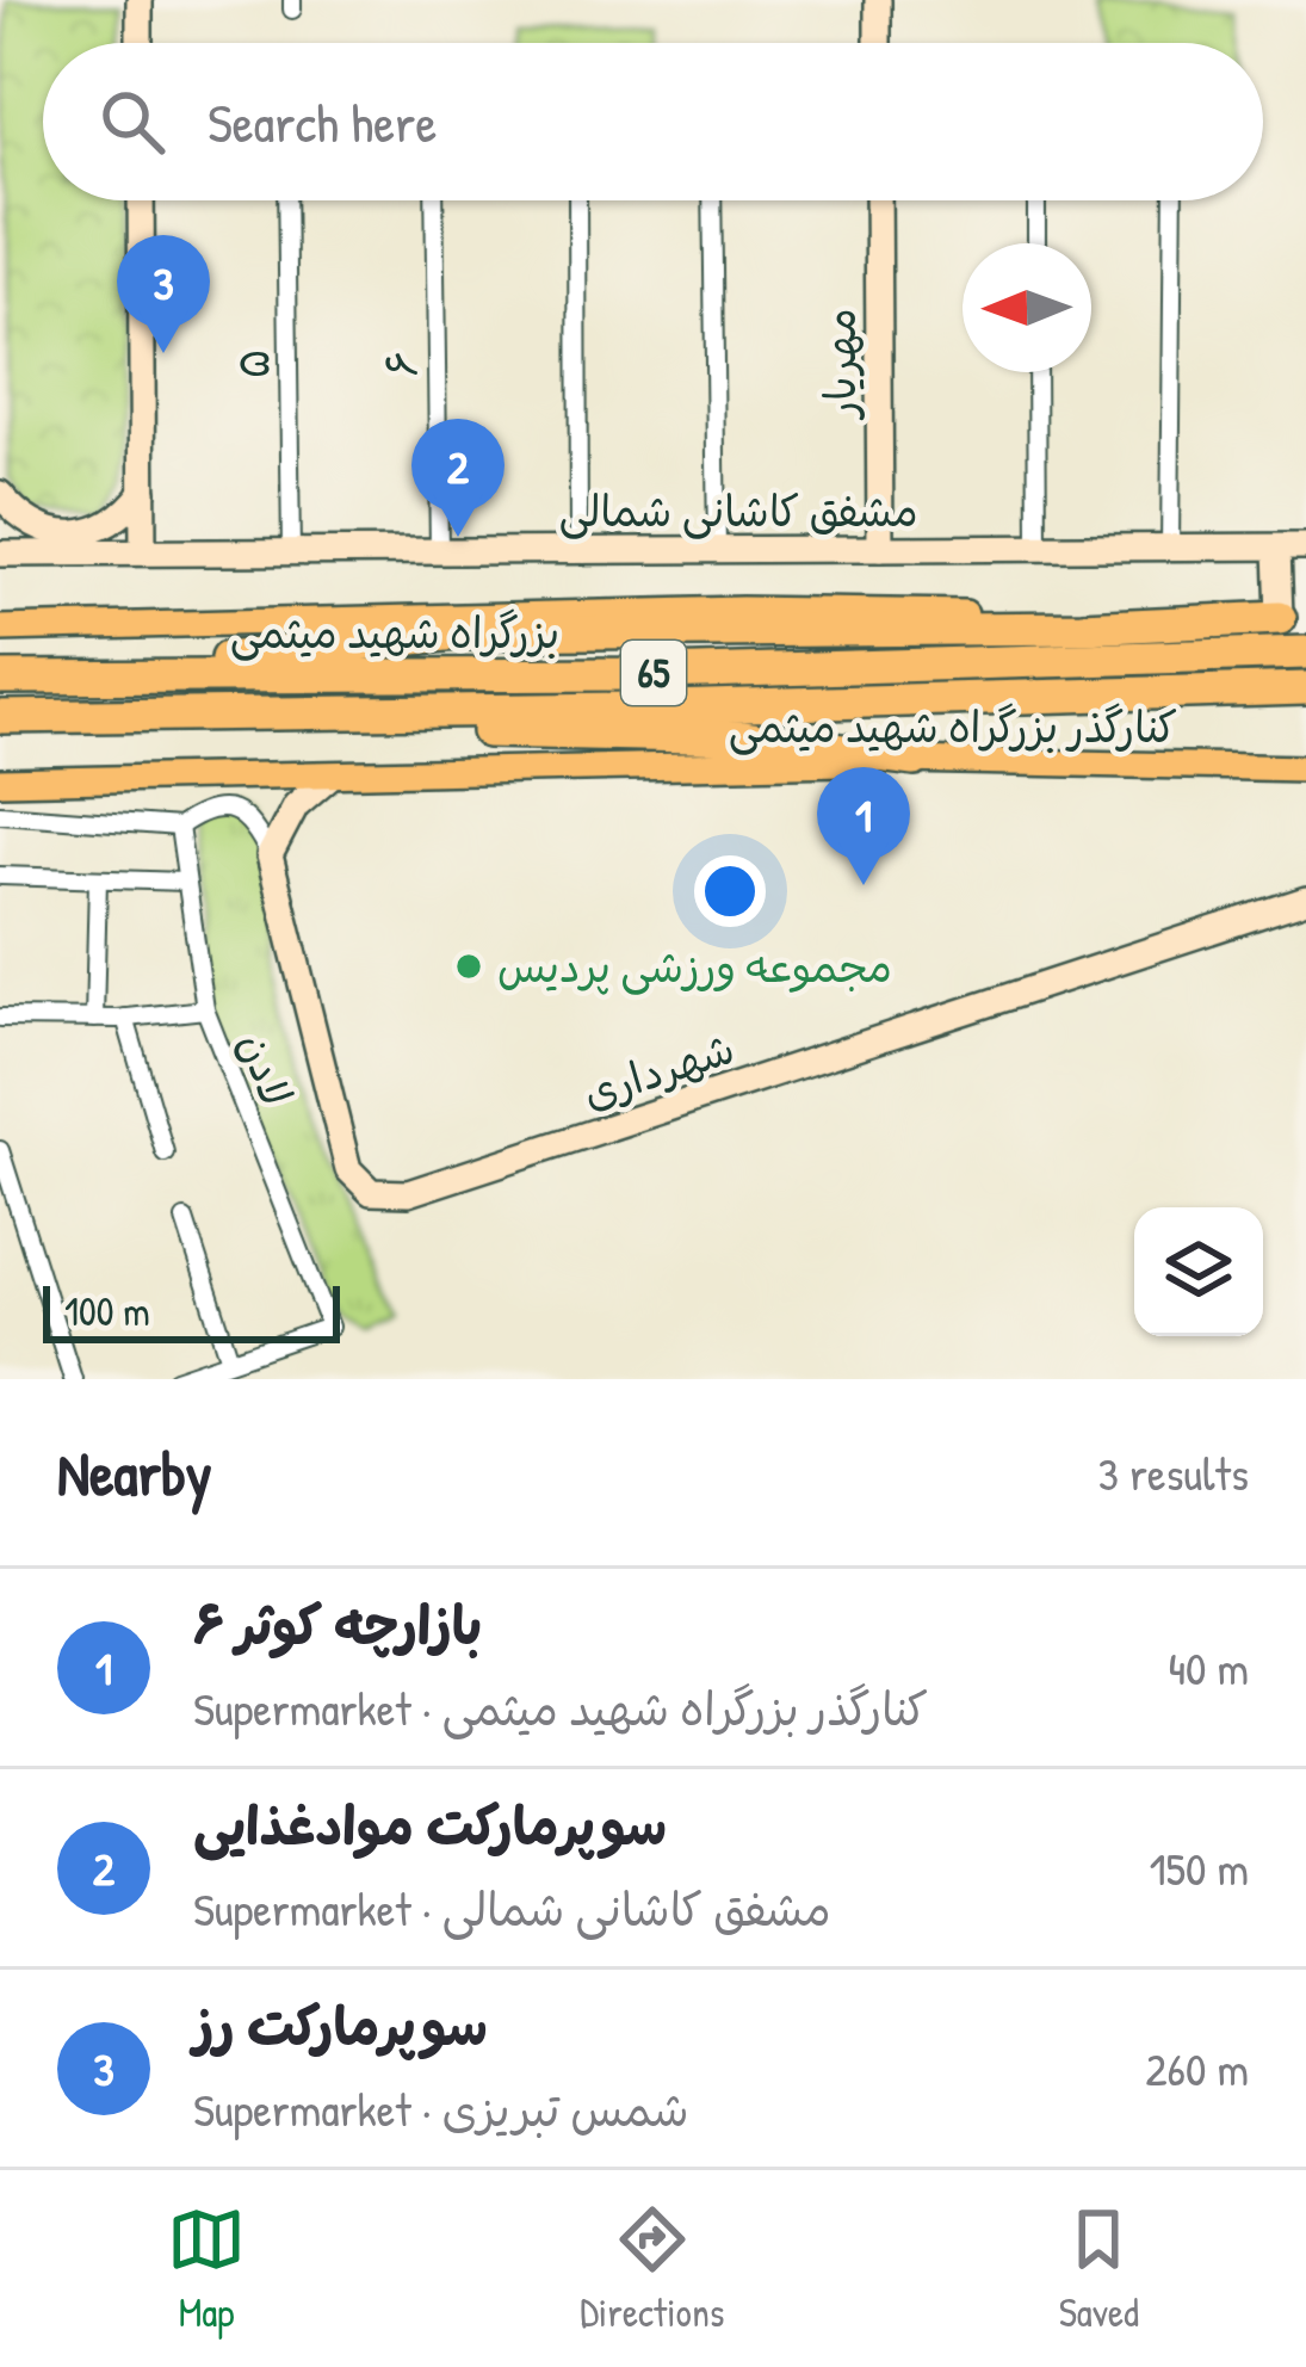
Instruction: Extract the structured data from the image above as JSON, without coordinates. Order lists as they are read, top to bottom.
{
  "streets": {
    "highway": ["بزرگراه شهید میثمی", "65"],
    "main road": ["کنارگذر بزرگراه شهید میثمی"],
    "street": [
      "مهریار",
      "۵",
      "۶",
      "مشفق کاشانی شمالی",
      "لادن",
      "شهرداری"
    ]
  },
  "crossings": [
    ["مهریار", "مشفق کاشانی شمالی"],
    ["۵", "مشفق کاشانی شمالی"],
    ["۶", "مشفق کاشانی شمالی"]
  ],
  "places": ["مجموعه ورزشی پردیس"],
  "scale_bar": "100 m",
  "north": "left",
  "page": {
    "search": "Search here",
    "pins": ["3", "2", "1"],
    "scale": "100 m",
    "heading": ["Nearby", "3 results"],
    "list": [
      {
        "mark": "1",
        "name": "بازارچه کوثر ۶",
        "note": "Supermarket · کنارگذر بزرگراه شهید میثمی",
        "value": "40 m"
      },
      {
        "mark": "2",
        "name": "سوپرمارکت موادغذایی",
        "note": "Supermarket · مشفق کاشانی شمالی",
        "value": "150 m"
      },
      {
        "mark": "3",
        "name": "سوپرمارکت رز",
        "note": "Supermarket · شمس تبریزی",
        "value": "260 m"
      }
    ],
    "nav": ["Map", "Directions", "Saved"]
  }
}
